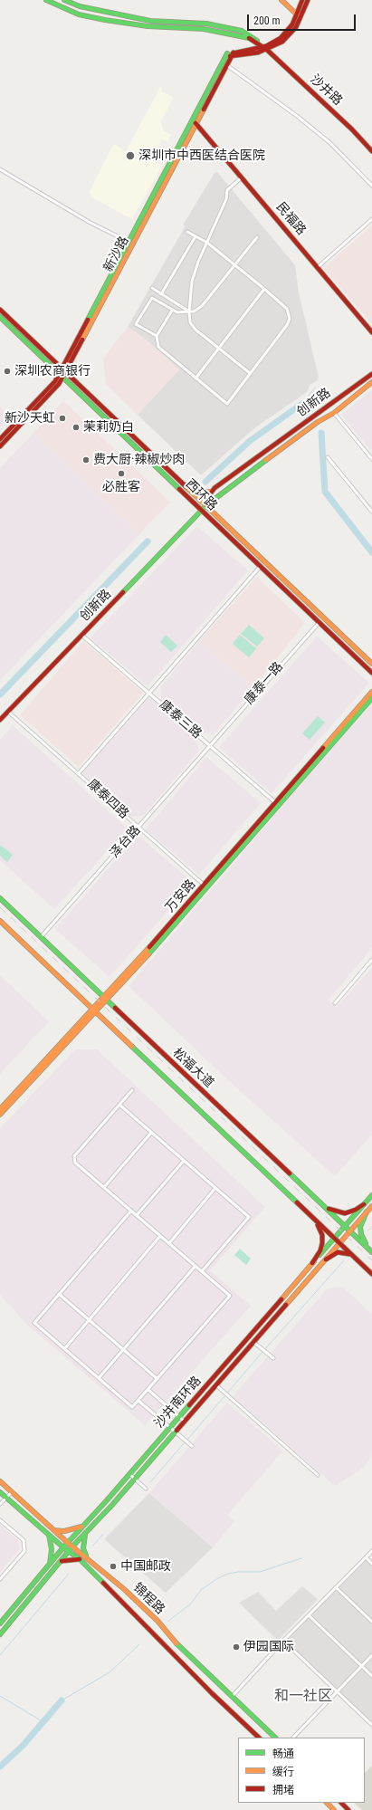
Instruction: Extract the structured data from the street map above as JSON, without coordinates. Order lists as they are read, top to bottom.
{
  "streets": {
    "main road": [
      "沙井路",
      "民福路",
      "新沙路",
      "创新路",
      "西环路",
      "万安路",
      "松福大道",
      "沙井南环路",
      "锦程路"
    ],
    "street": [
      "康泰一路",
      "康泰三路",
      "康泰四路",
      "泽台路"
    ]
  },
  "crossings": [
    ["民福路", "新沙路"],
    ["新沙路", "西环路"],
    ["创新路", "西环路"],
    ["创新路", "康泰三路"],
    ["创新路", "康泰四路"],
    ["西环路", "康泰一路"],
    ["康泰一路", "康泰三路"],
    ["康泰一路", "泽台路"],
    ["康泰三路", "泽台路"],
    ["康泰三路", "万安路"],
    ["康泰四路", "泽台路"],
    ["康泰四路", "万安路"],
    ["泽台路", "松福大道"],
    ["万安路", "松福大道"],
    ["松福大道", "沙井南环路"],
    ["沙井南环路", "锦程路"]
  ],
  "districts": ["和一社区"],
  "places": [
    "深圳市中西医结合医院",
    "深圳农商银行",
    "新沙天虹",
    "茉莉奶白",
    "费大厨·辣椒炒肉",
    "必胜客",
    "中国邮政",
    "伊园国际"
  ],
  "legend": ["畅通", "缓行", "拥堵"],
  "scale_bar": "200 m"
}
